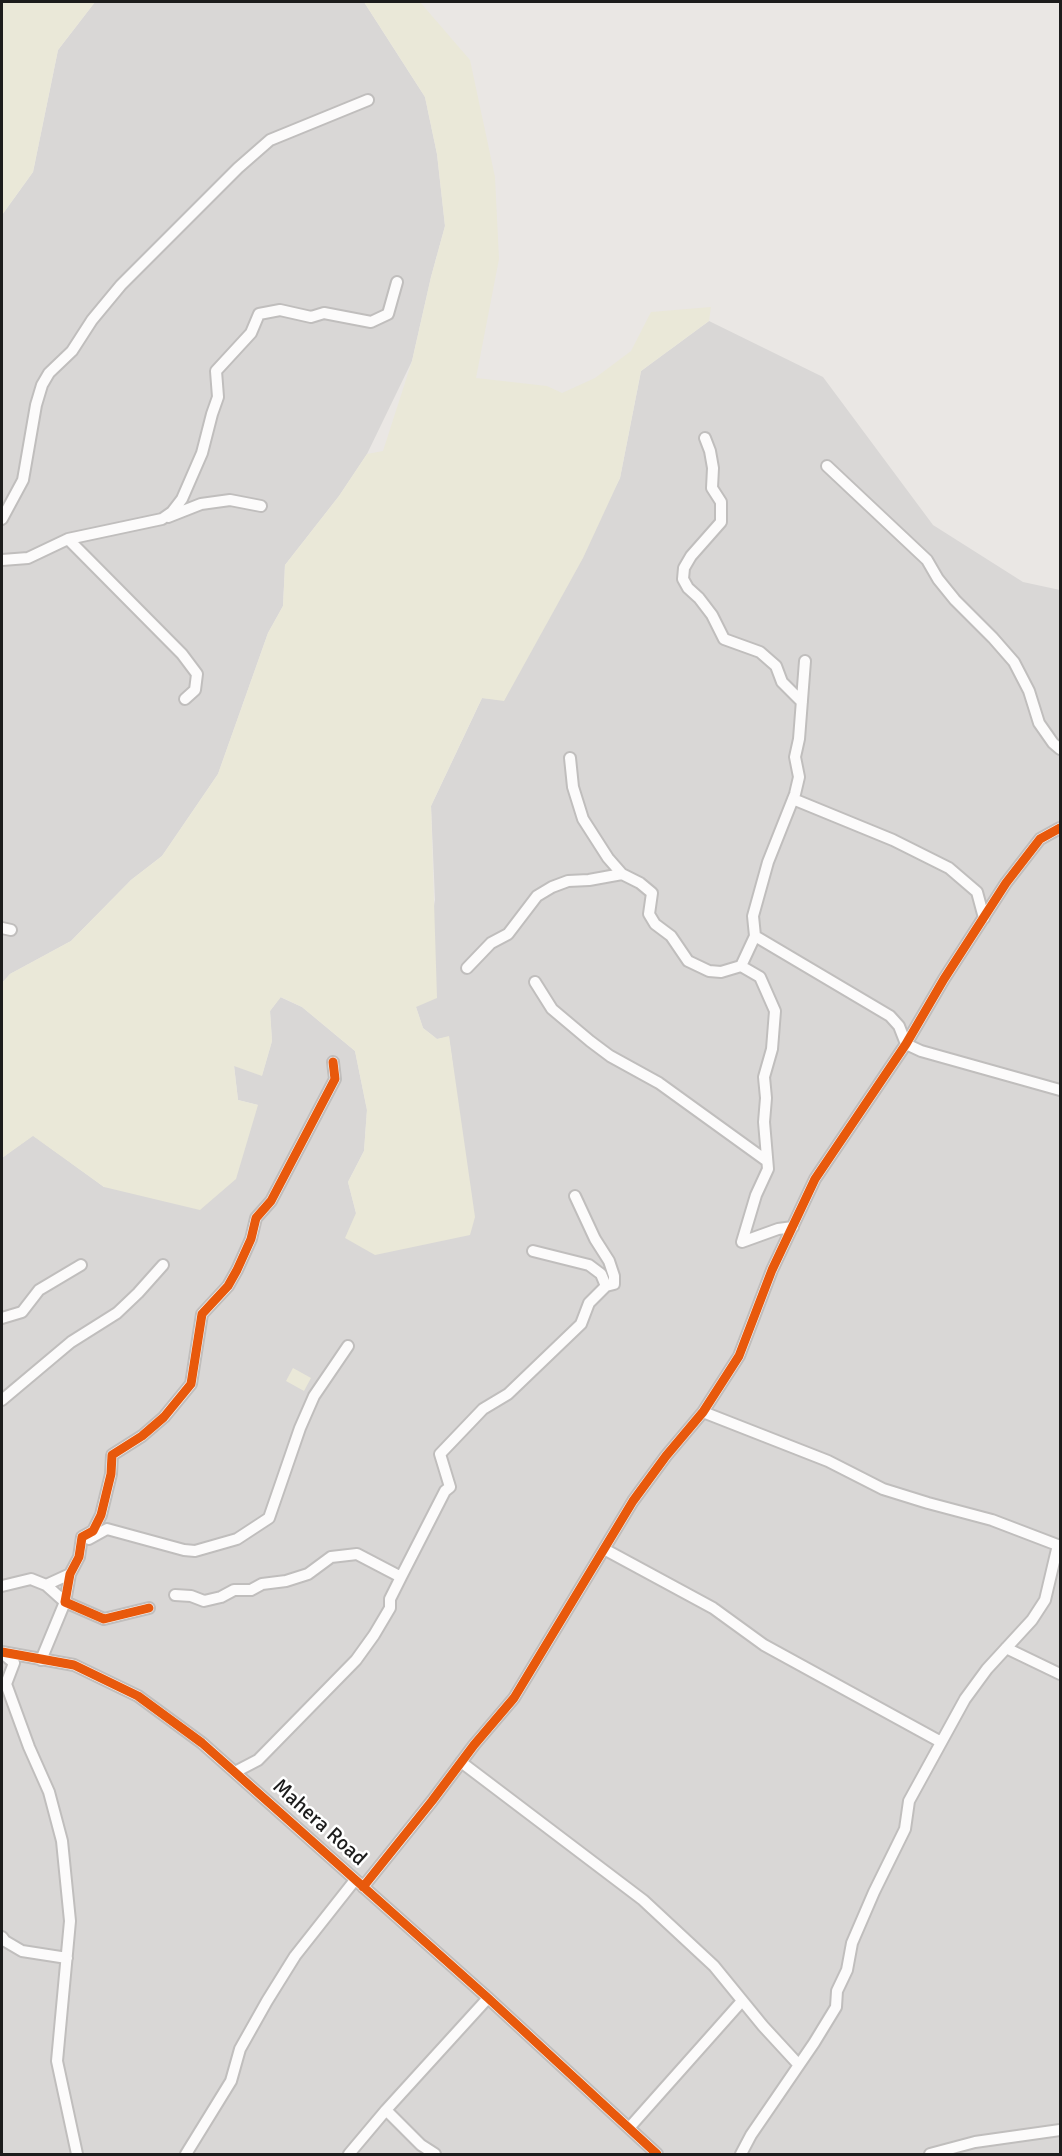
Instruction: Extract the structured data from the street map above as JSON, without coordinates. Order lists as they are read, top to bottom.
{
  "streets": {
    "street": ["Mahera Road"]
  }
}
